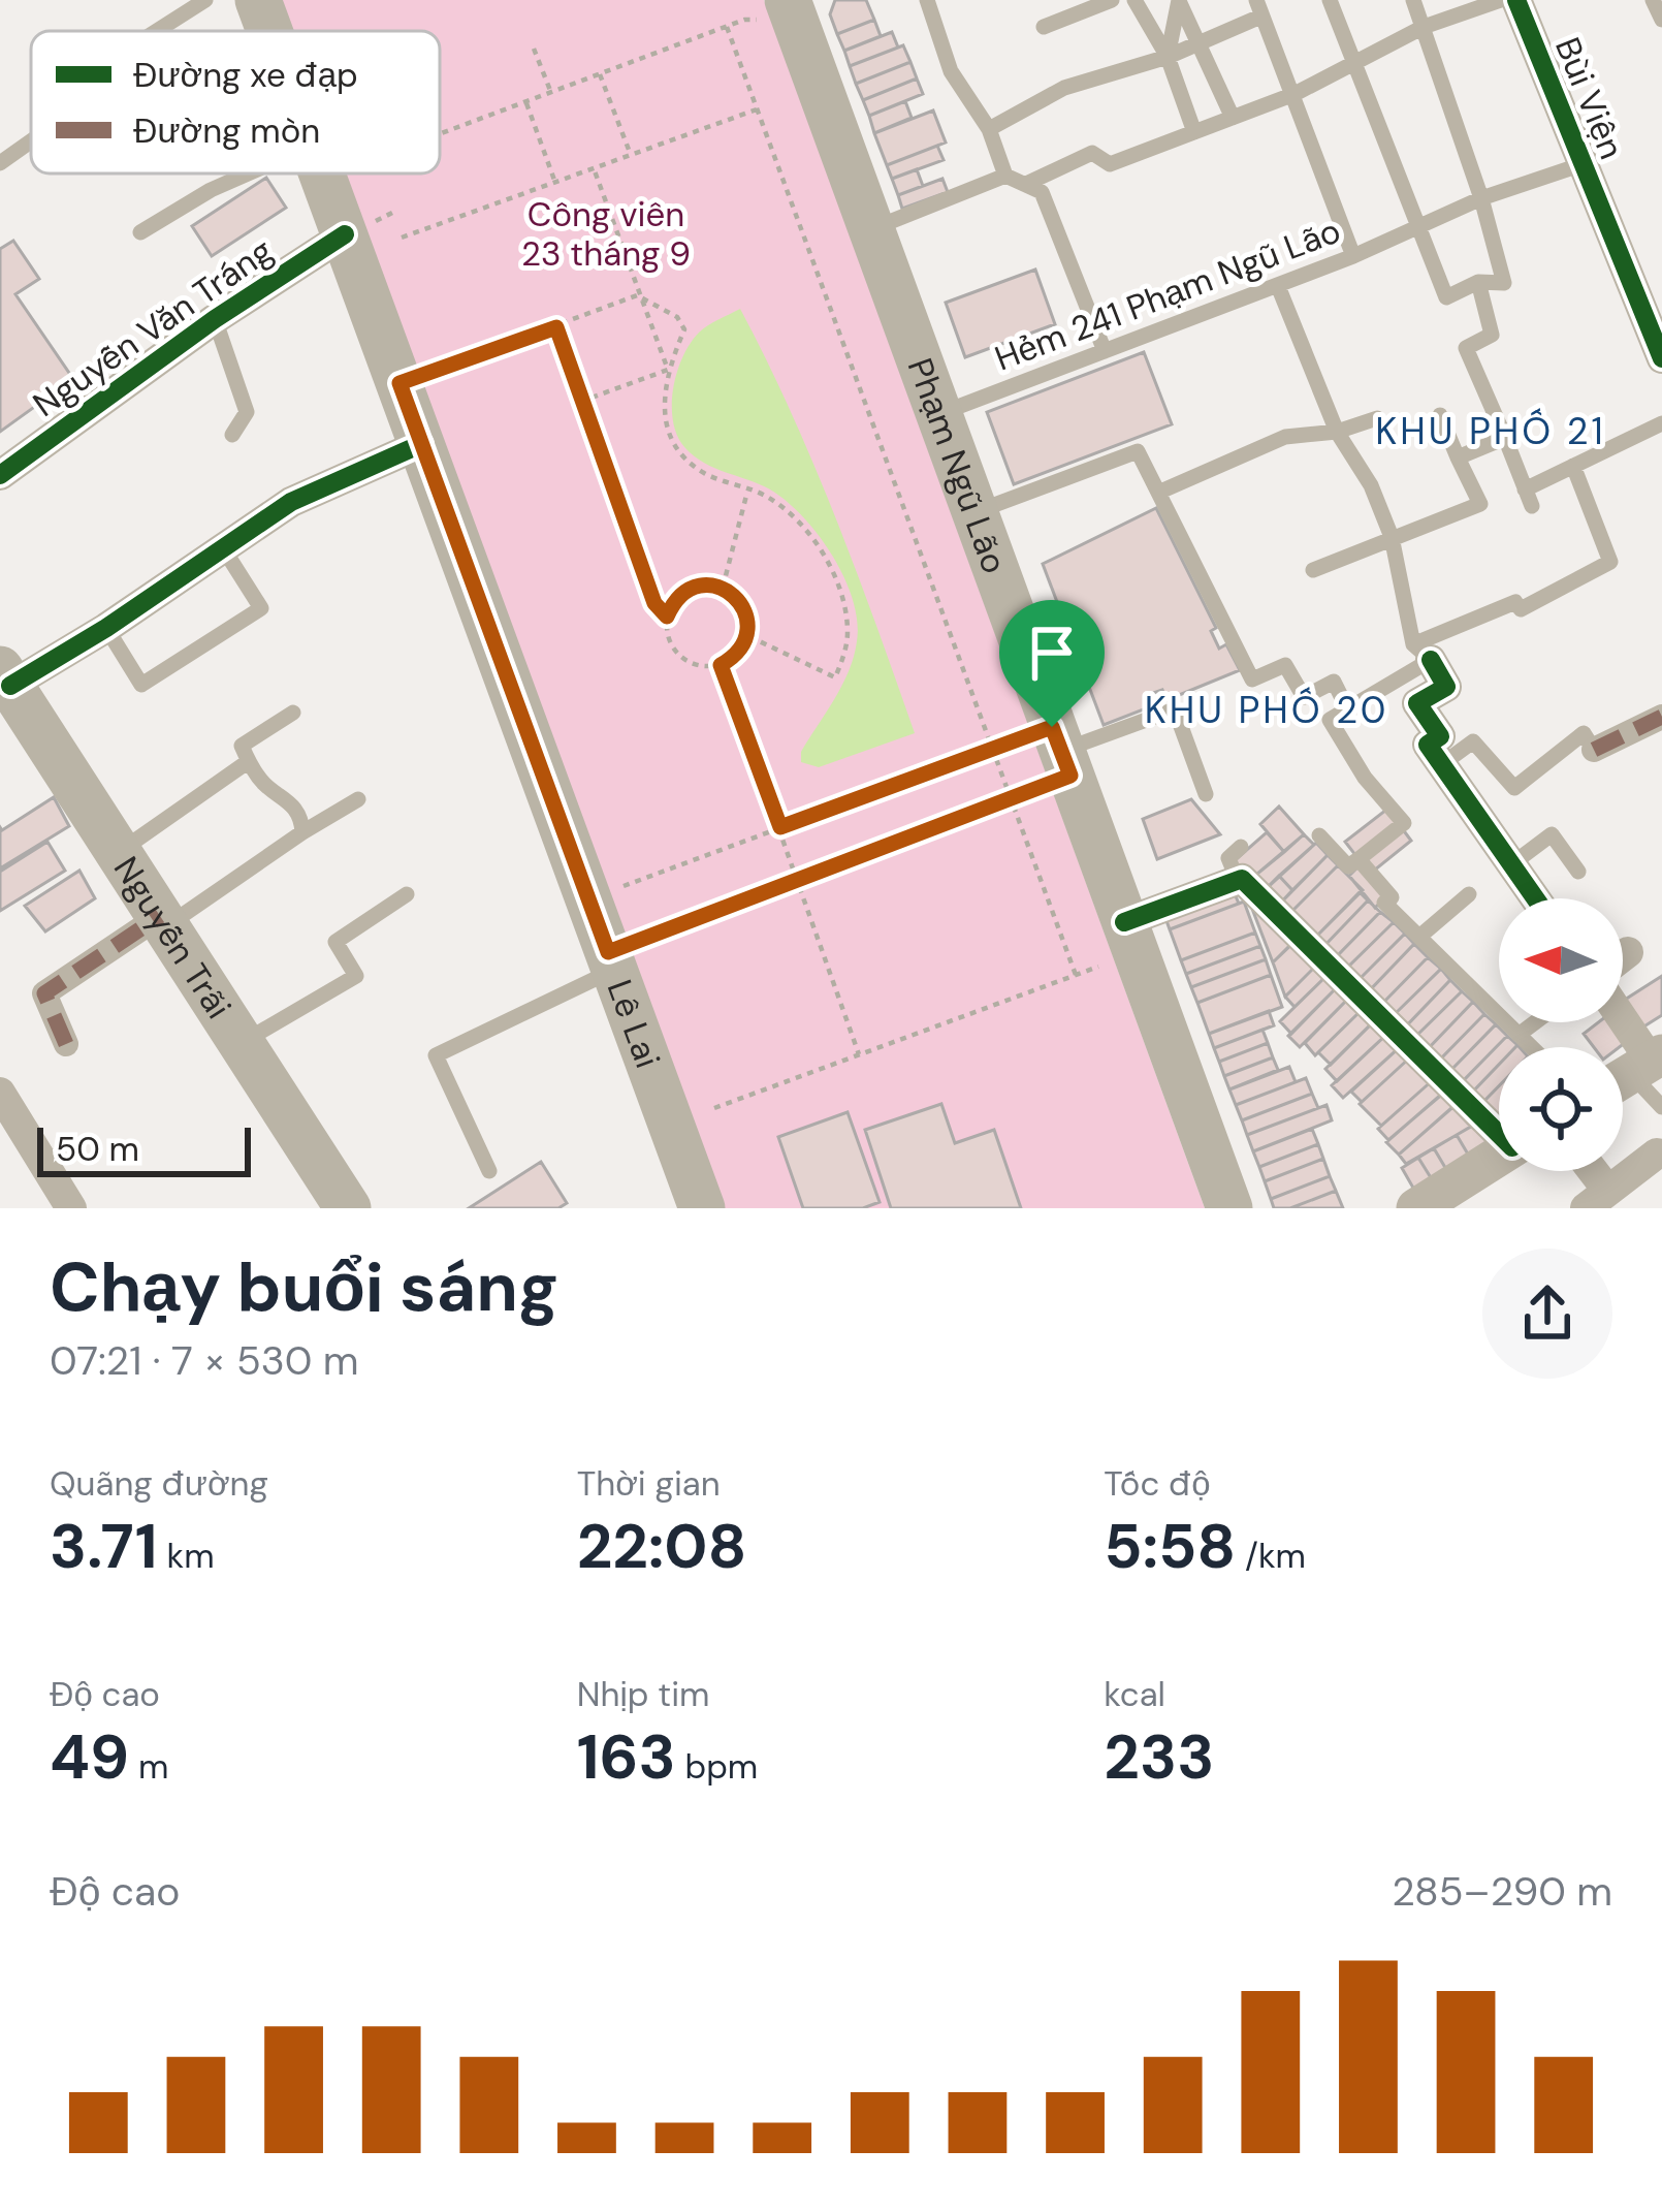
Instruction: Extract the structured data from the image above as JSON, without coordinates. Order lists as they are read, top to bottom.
{
  "streets": {
    "main road": ["Phạm Ngũ Lão", "Nguyễn Trãi", "Lê Lai"],
    "street": ["Bùi Viện", "Nguyễn Văn Tráng"],
    "lane": ["Hẻm 241 Phạm Ngũ Lão"]
  },
  "crossings": [
    ["Bùi Viện", "Hẻm 241 Phạm Ngũ Lão"],
    ["Hẻm 241 Phạm Ngũ Lão", "Phạm Ngũ Lão"],
    ["Nguyễn Văn Tráng", "Lê Lai"]
  ],
  "districts": ["KHU PHỐ 21", "KHU PHỐ 20"],
  "parks": ["Công viên 23 tháng 9"],
  "legend": ["Đường xe đạp", "Đường mòn"],
  "scale_bar": "50 m",
  "north": "left",
  "page": {
    "scale": "50 m",
    "heading": ["Chạy buổi sáng", "07:21 · 7 × 530 m"],
    "stats": [
      ["Quãng đường", "3.71 km"],
      ["Thời gian", "22:08"],
      ["Tốc độ", "5:58 /km"],
      ["Độ cao", "49 m"],
      ["Nhịp tim", "163 bpm"],
      ["kcal", "233"]
    ],
    "chart": ["Độ cao", "285–290 m"]
  }
}
